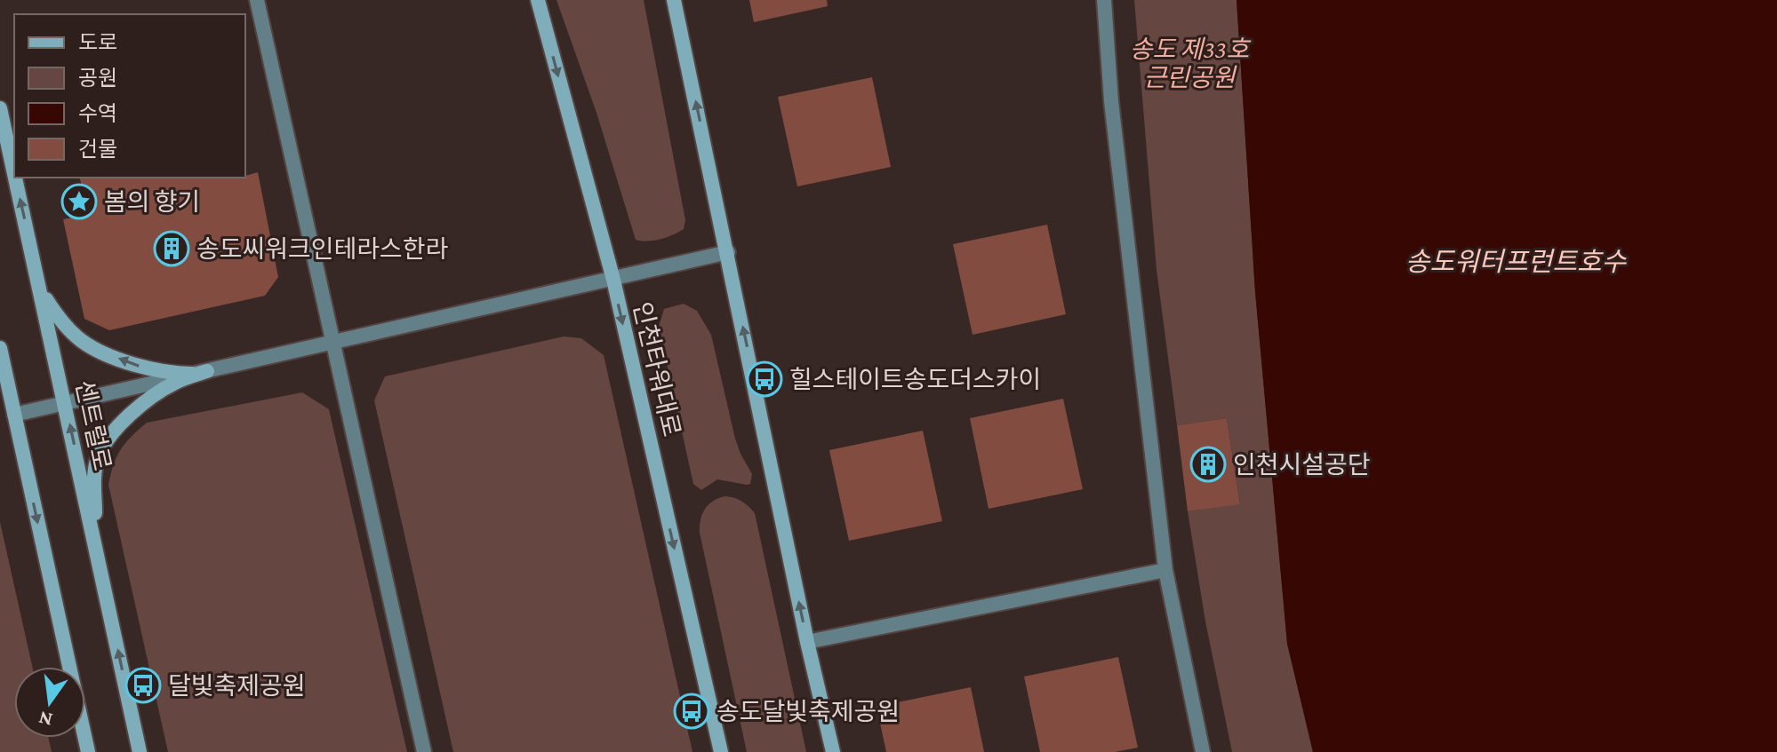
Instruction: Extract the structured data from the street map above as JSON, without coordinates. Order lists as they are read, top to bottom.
{
  "streets": {
    "main road": ["인천타워대로", "센트럴로"]
  },
  "water": ["송도워터프런트호수"],
  "parks": ["송도 제33호 근린공원"],
  "places": {
    "place": ["봄의 향기"],
    "building": ["송도씨워크인테라스한라", "인천시설공단"],
    "bus stop": ["힐스테이트송도더스카이", "달빛축제공원", "송도달빛축제공원"]
  },
  "legend": [
    "도로",
    "공원",
    "수역",
    "건물"
  ],
  "north": "bottom"
}
